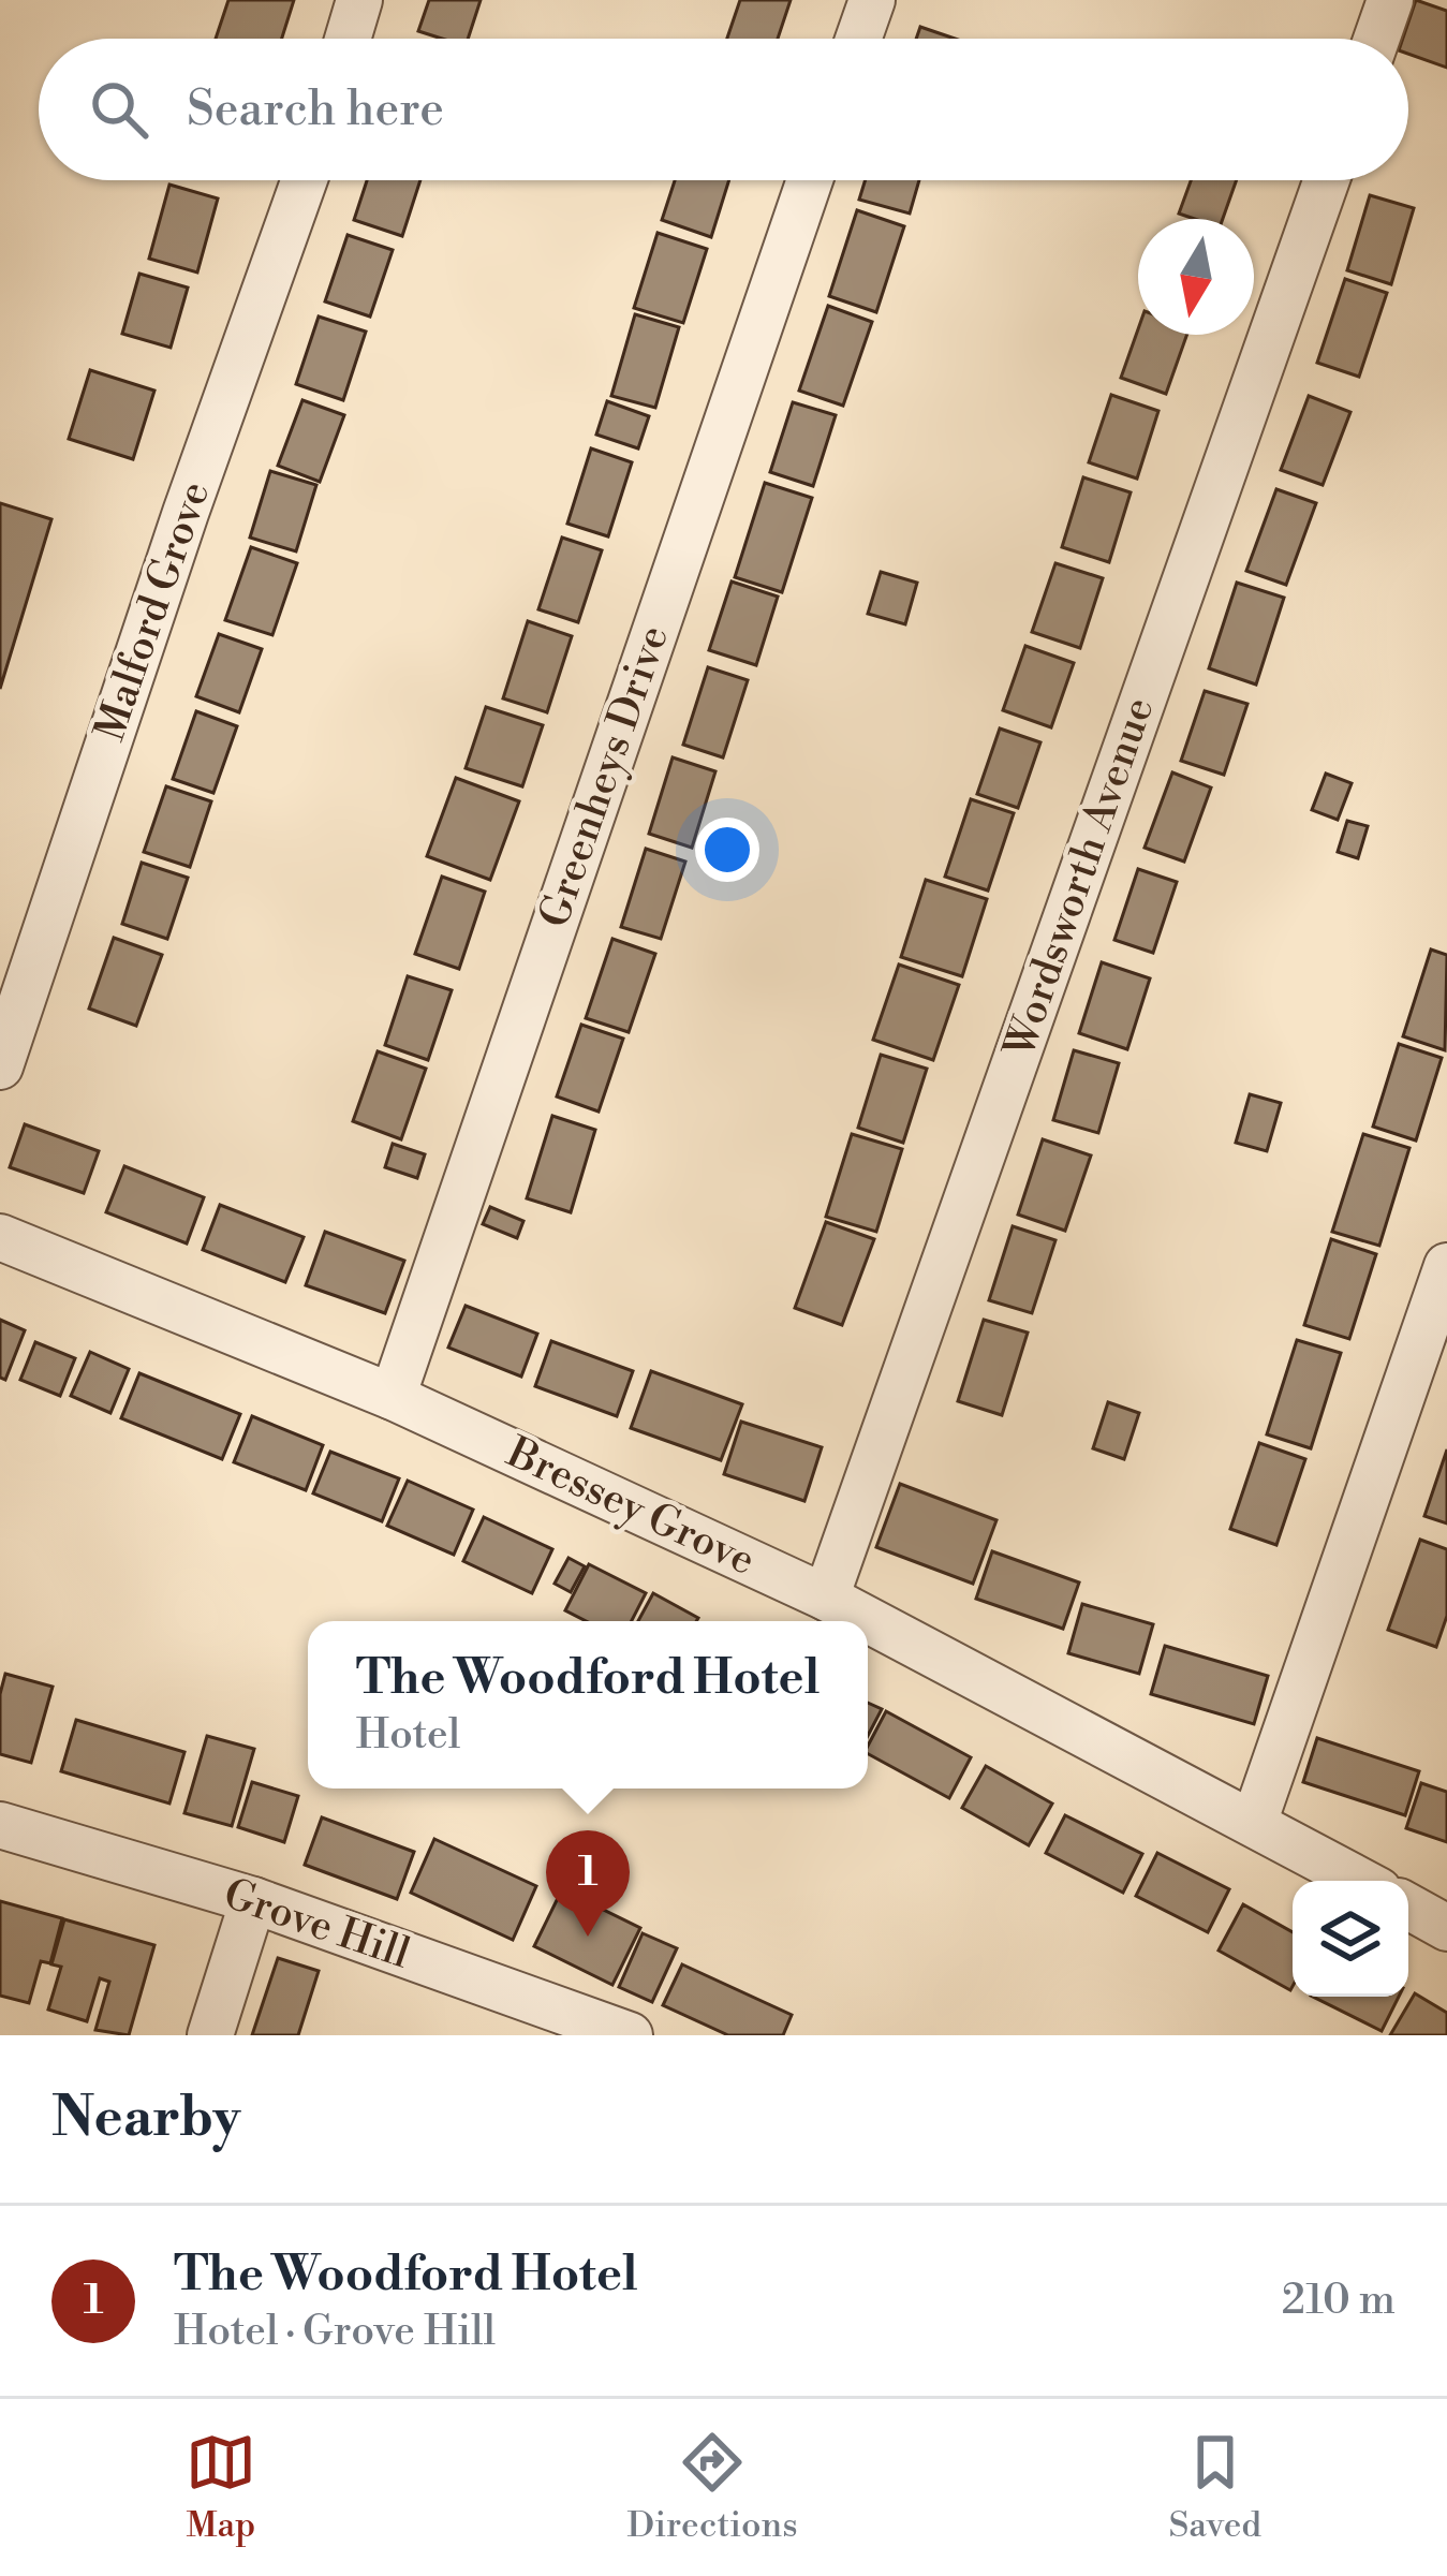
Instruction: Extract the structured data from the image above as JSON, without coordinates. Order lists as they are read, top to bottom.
{
  "streets": {
    "street": [
      "Malford Grove",
      "Greenheys Drive",
      "Wordsworth Avenue",
      "Bressey Grove",
      "Grove Hill"
    ]
  },
  "crossings": [
    ["Greenheys Drive", "Bressey Grove"],
    ["Wordsworth Avenue", "Bressey Grove"]
  ],
  "north": "bottom",
  "page": {
    "search": "Search here",
    "popup": ["The Woodford Hotel", "Hotel"],
    "pins": "1",
    "heading": "Nearby",
    "list": [
      {
        "mark": "1",
        "name": "The Woodford Hotel",
        "note": "Hotel · Grove Hill",
        "value": "210 m"
      }
    ],
    "nav": ["Map", "Directions", "Saved"]
  }
}
